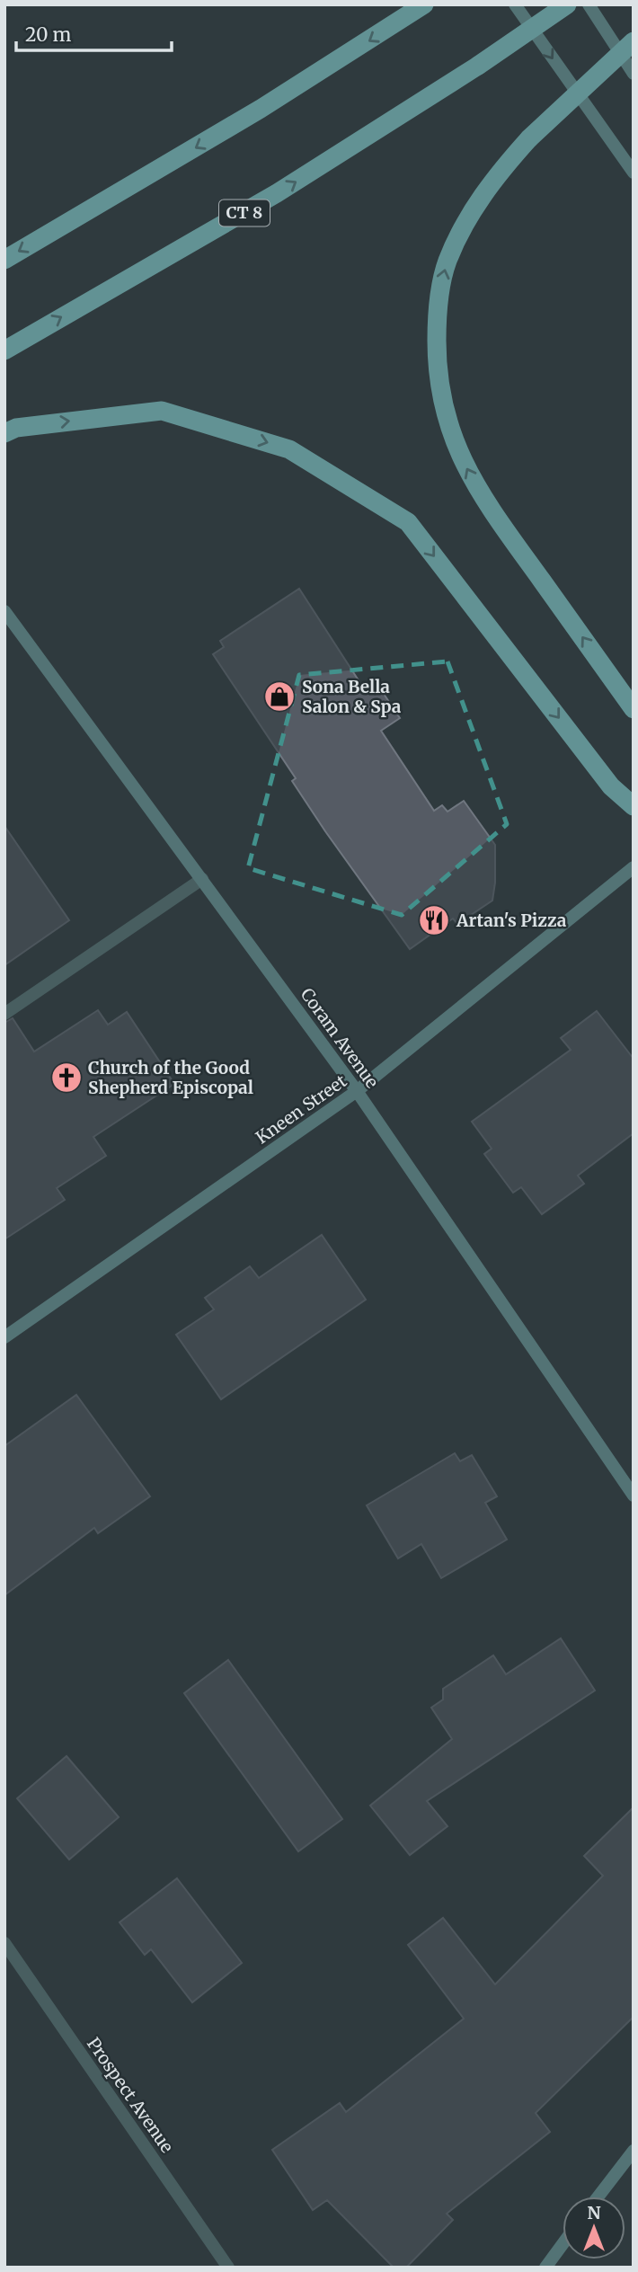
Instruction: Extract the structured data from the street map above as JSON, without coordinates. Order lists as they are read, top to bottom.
{
  "streets": {
    "highway": ["CT 8"],
    "street": ["Coram Avenue", "Kneen Street", "Prospect Avenue"]
  },
  "crossings": [
    ["Coram Avenue", "Kneen Street"]
  ],
  "places": {
    "shop": ["Sona Bella Salon & Spa"],
    "restaurant": ["Artan's Pizza"],
    "church": ["Church of the Good Shepherd Episcopal"]
  },
  "scale_bar": "20 m",
  "north": "top"
}
